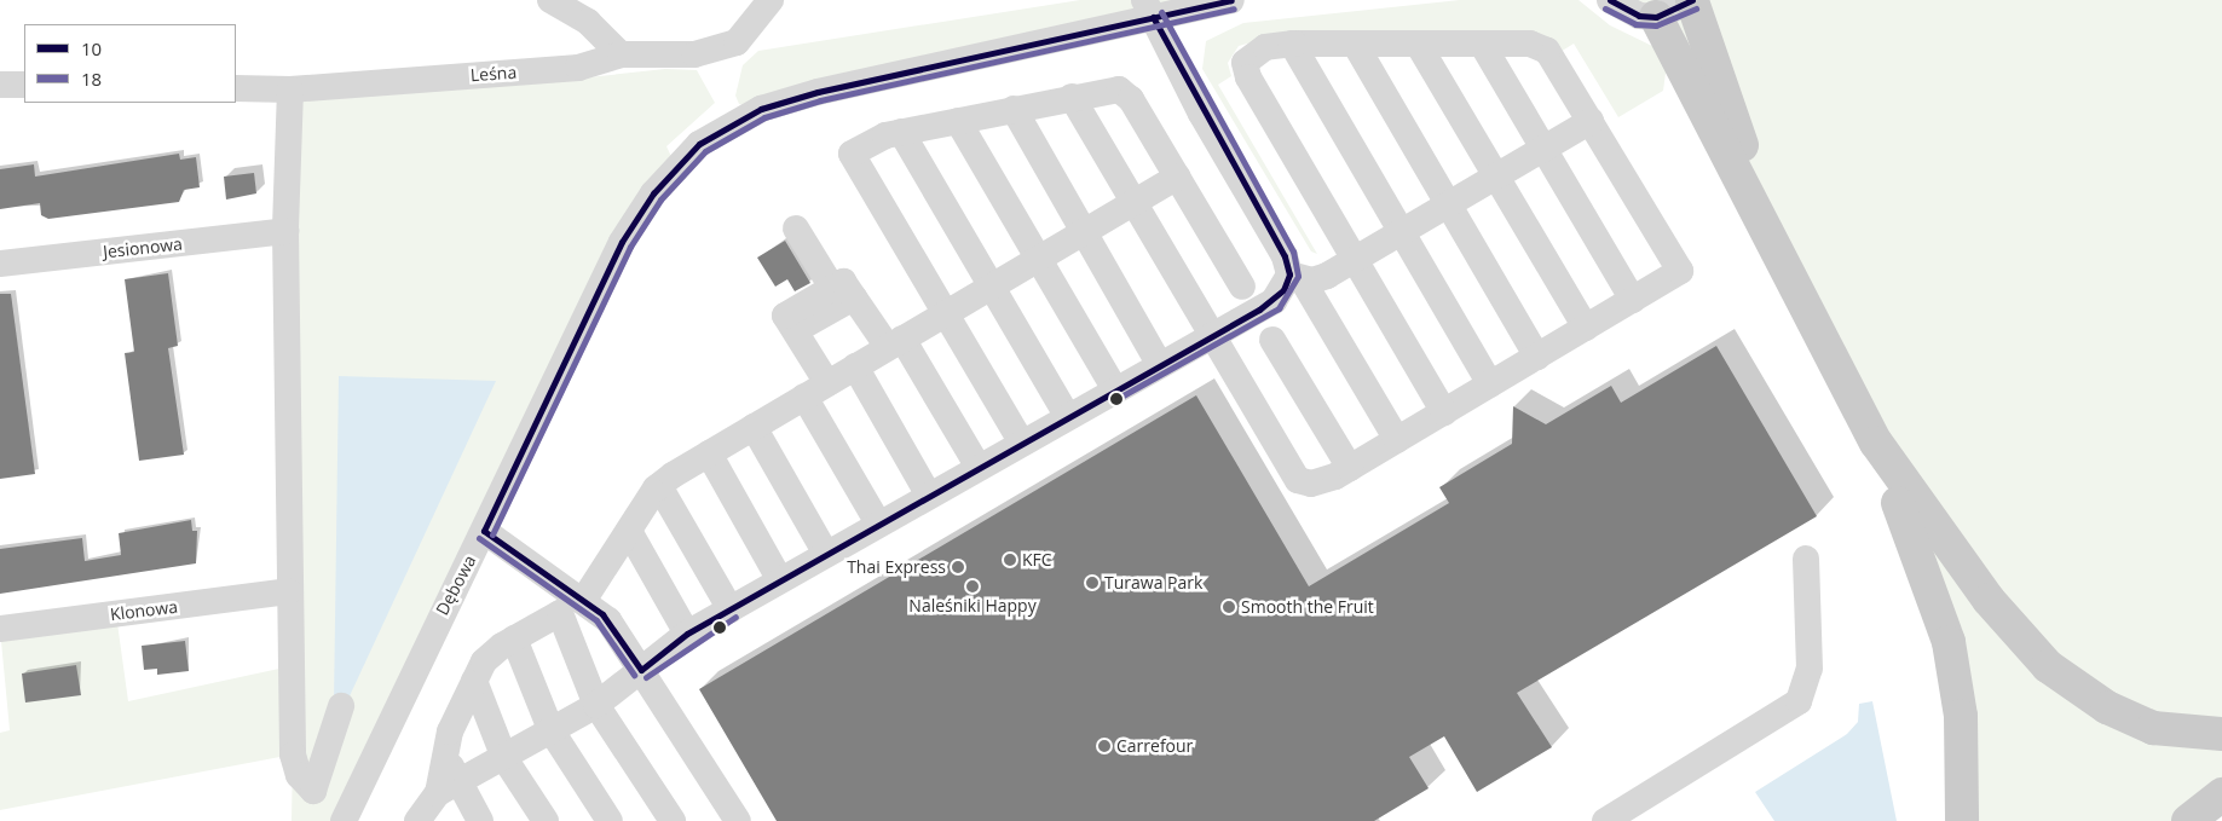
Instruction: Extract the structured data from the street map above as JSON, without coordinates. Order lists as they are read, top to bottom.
{
  "streets": {
    "street": [
      "Leśna",
      "Jesionowa",
      "Dębowa",
      "Klonowa"
    ]
  },
  "places": [
    "KFC",
    "Thai Express",
    "Turawa Park",
    "Naleśniki Happy",
    "Smooth the Fruit",
    "Carrefour"
  ],
  "lines": ["transit line 10", "transit line 18"],
  "legend": ["10", "18"]
}
